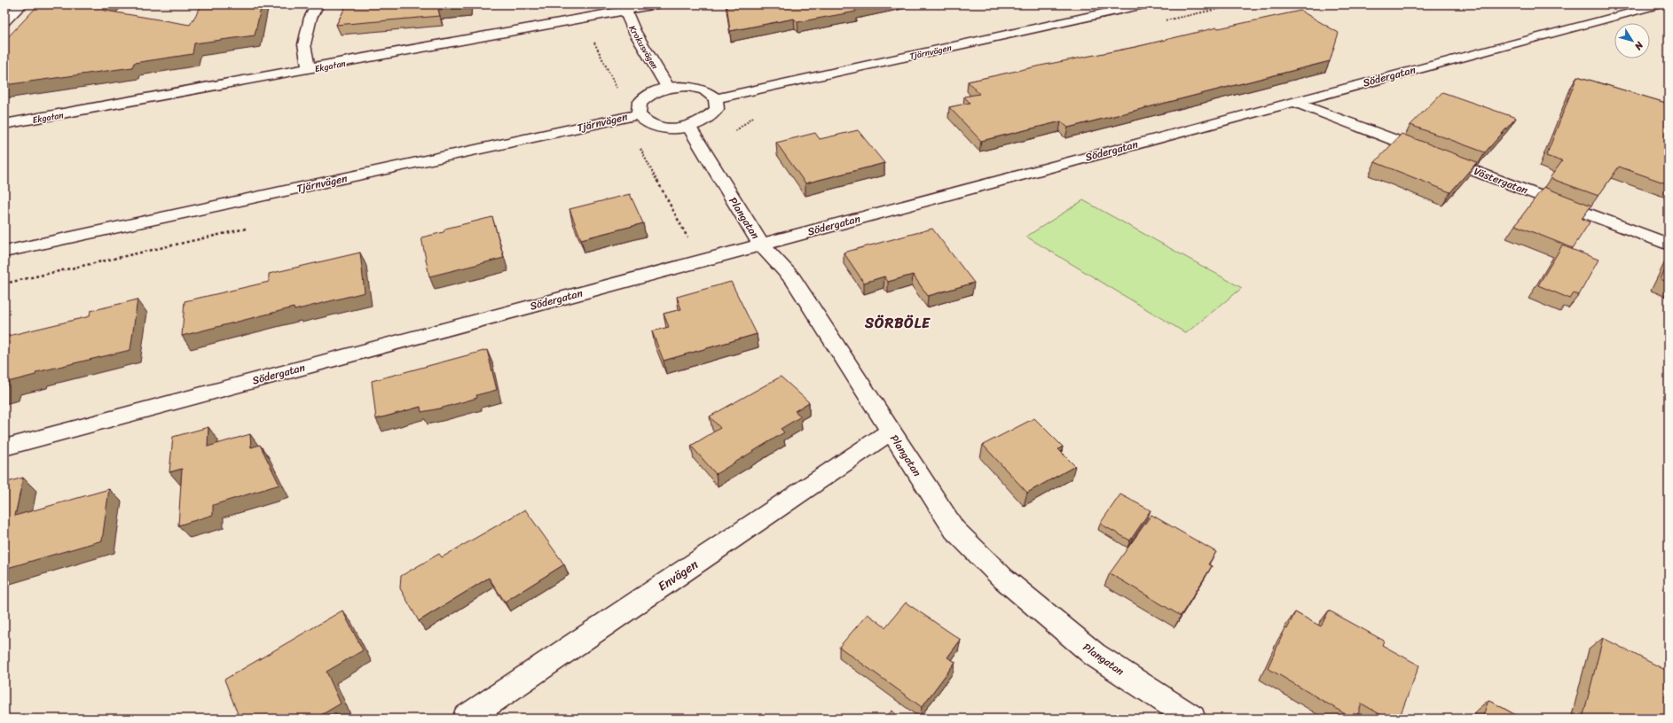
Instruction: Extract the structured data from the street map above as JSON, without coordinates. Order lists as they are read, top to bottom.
{
  "streets": {
    "street": [
      "Krokusvägen",
      "Tjärnvägen",
      "Ekgatan",
      "Södergatan",
      "Västergatan",
      "Plangatan",
      "Envägen"
    ]
  },
  "crossings": [
    ["Krokusvägen", "Ekgatan"],
    ["Södergatan", "Västergatan"],
    ["Södergatan", "Plangatan"],
    ["Plangatan", "Envägen"]
  ],
  "districts": ["SÖRBÖLE"],
  "north": "bottom right"
}
